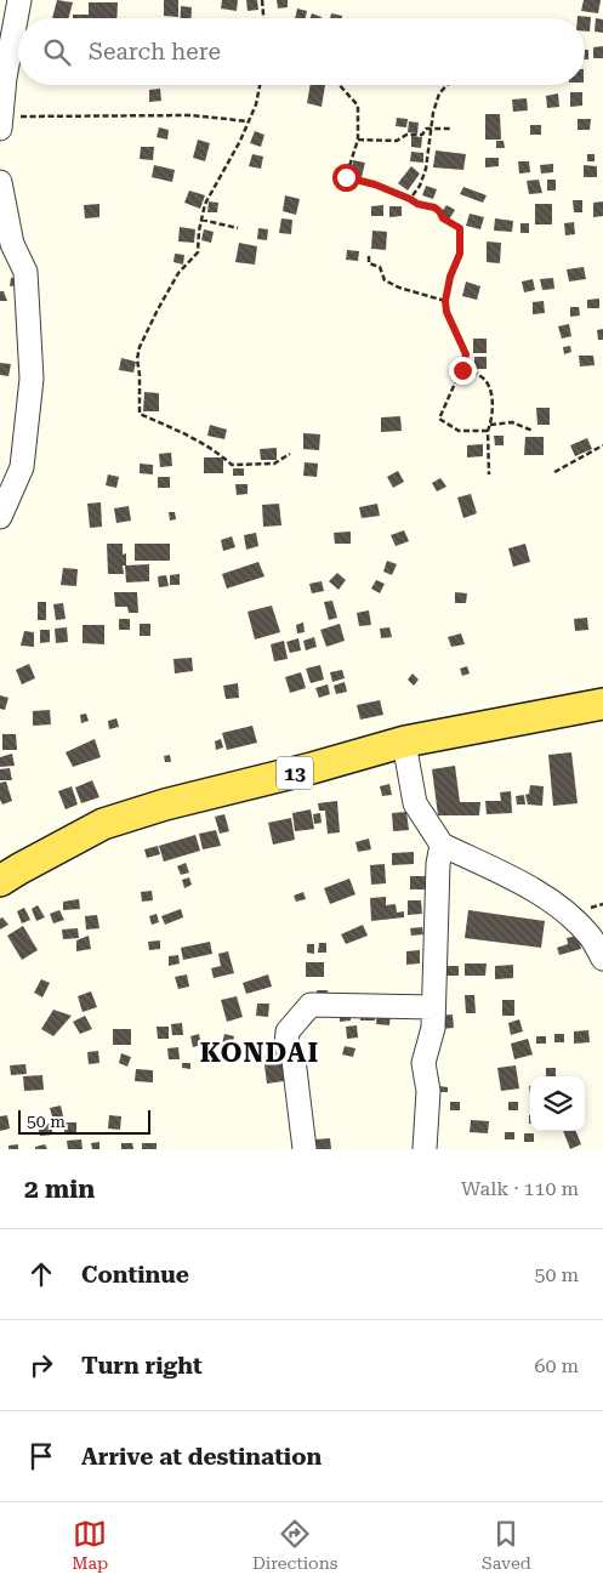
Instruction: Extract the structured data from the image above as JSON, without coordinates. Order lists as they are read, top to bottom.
{
  "streets": {
    "main road": ["13"]
  },
  "districts": ["KONDAI"],
  "scale_bar": "50 m",
  "page": {
    "search": "Search here",
    "scale": "50 m",
    "heading": ["2 min", "Walk · 110 m"],
    "list": [
      ["Continue", "50 m"],
      ["Turn right", "60 m"],
      "Arrive at destination"
    ],
    "nav": ["Map", "Directions", "Saved"]
  }
}
